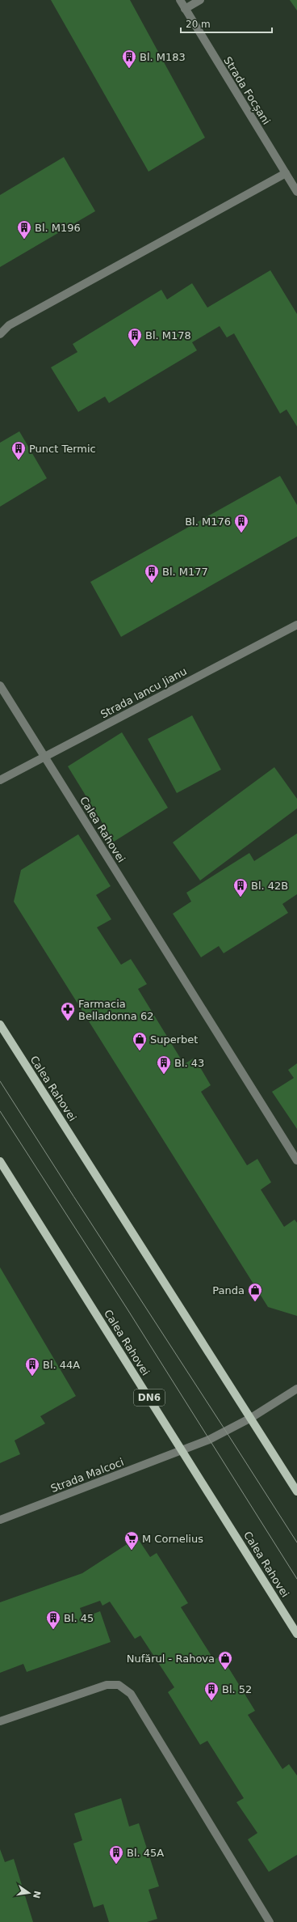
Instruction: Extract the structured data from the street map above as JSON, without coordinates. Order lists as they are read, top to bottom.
{
  "streets": {
    "main road": ["Calea Rahovei", "DN6"],
    "street": ["Strada Focșani", "Strada Iancu Jianu", "Strada Malcoci"]
  },
  "crossings": [
    ["Strada Iancu Jianu", "Calea Rahovei"],
    ["Calea Rahovei", "Strada Malcoci"]
  ],
  "places": {
    "building": [
      "Bl. M183",
      "Bl. M196",
      "Bl. M178",
      "Punct Termic",
      "Bl. M176",
      "Bl. M177",
      "Bl. 42B",
      "Bl. 43",
      "Bl. 44A",
      "Bl. 45",
      "Bl. 52",
      "Bl. 45A"
    ],
    "pharmacy": ["Farmacia Belladonna 62"],
    "shop": ["Superbet", "Panda", "Nufărul - Rahova"],
    "supermarket": ["M Cornelius"]
  },
  "scale_bar": "20 m",
  "north": "right"
}
